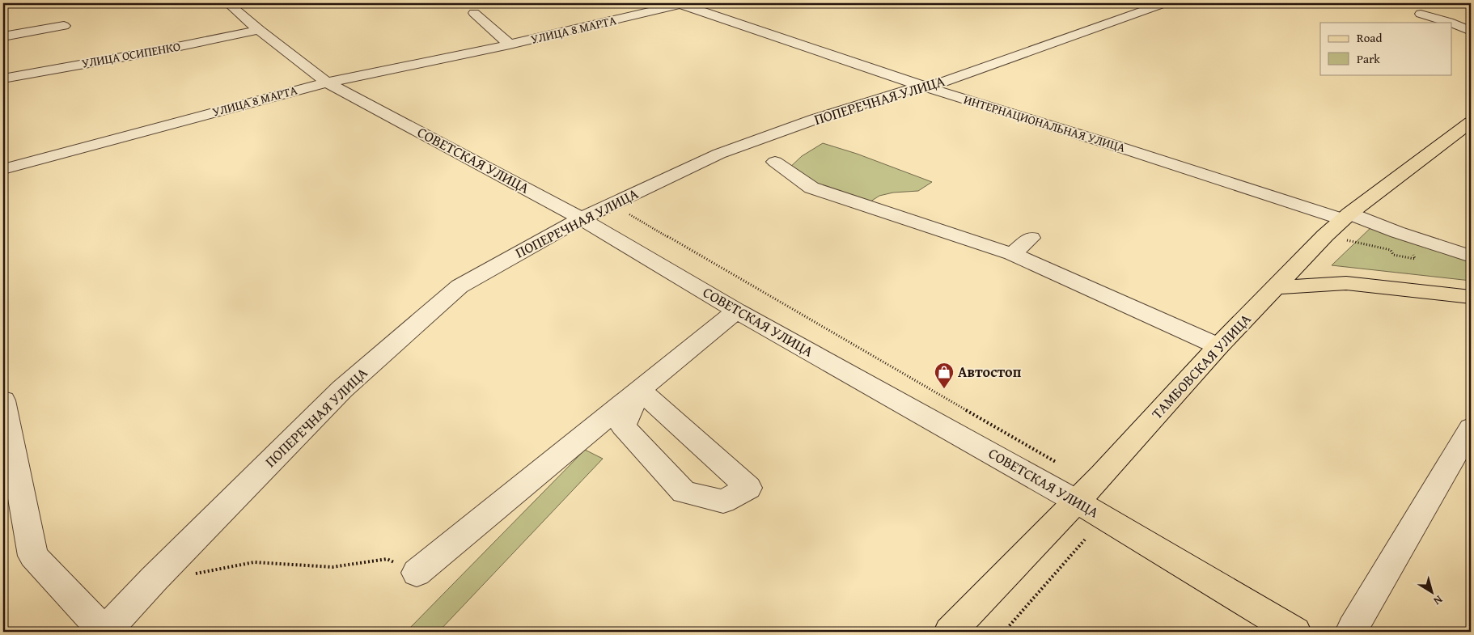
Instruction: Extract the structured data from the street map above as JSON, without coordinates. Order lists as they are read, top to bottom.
{
  "streets": {
    "main road": ["СОВЕТСКАЯ УЛИЦА", "ТАМБОВСКАЯ УЛИЦА"],
    "street": [
      "УЛИЦА 8 МАРТА",
      "УЛИЦА ОСИПЕНКО",
      "ПОПЕРЕЧНАЯ УЛИЦА",
      "ИНТЕРНАЦИОНАЛЬНАЯ УЛИЦА"
    ]
  },
  "crossings": [
    ["УЛИЦА 8 МАРТА", "ИНТЕРНАЦИОНАЛЬНАЯ УЛИЦА"],
    ["УЛИЦА 8 МАРТА", "СОВЕТСКАЯ УЛИЦА"],
    ["УЛИЦА ОСИПЕНКО", "СОВЕТСКАЯ УЛИЦА"],
    ["ПОПЕРЕЧНАЯ УЛИЦА", "ИНТЕРНАЦИОНАЛЬНАЯ УЛИЦА"],
    ["ПОПЕРЕЧНАЯ УЛИЦА", "СОВЕТСКАЯ УЛИЦА"],
    ["ИНТЕРНАЦИОНАЛЬНАЯ УЛИЦА", "ТАМБОВСКАЯ УЛИЦА"],
    ["СОВЕТСКАЯ УЛИЦА", "ТАМБОВСКАЯ УЛИЦА"]
  ],
  "places": {
    "shop": ["Автостоп"]
  },
  "legend": ["Road", "Park"],
  "north": "bottom right"
}
